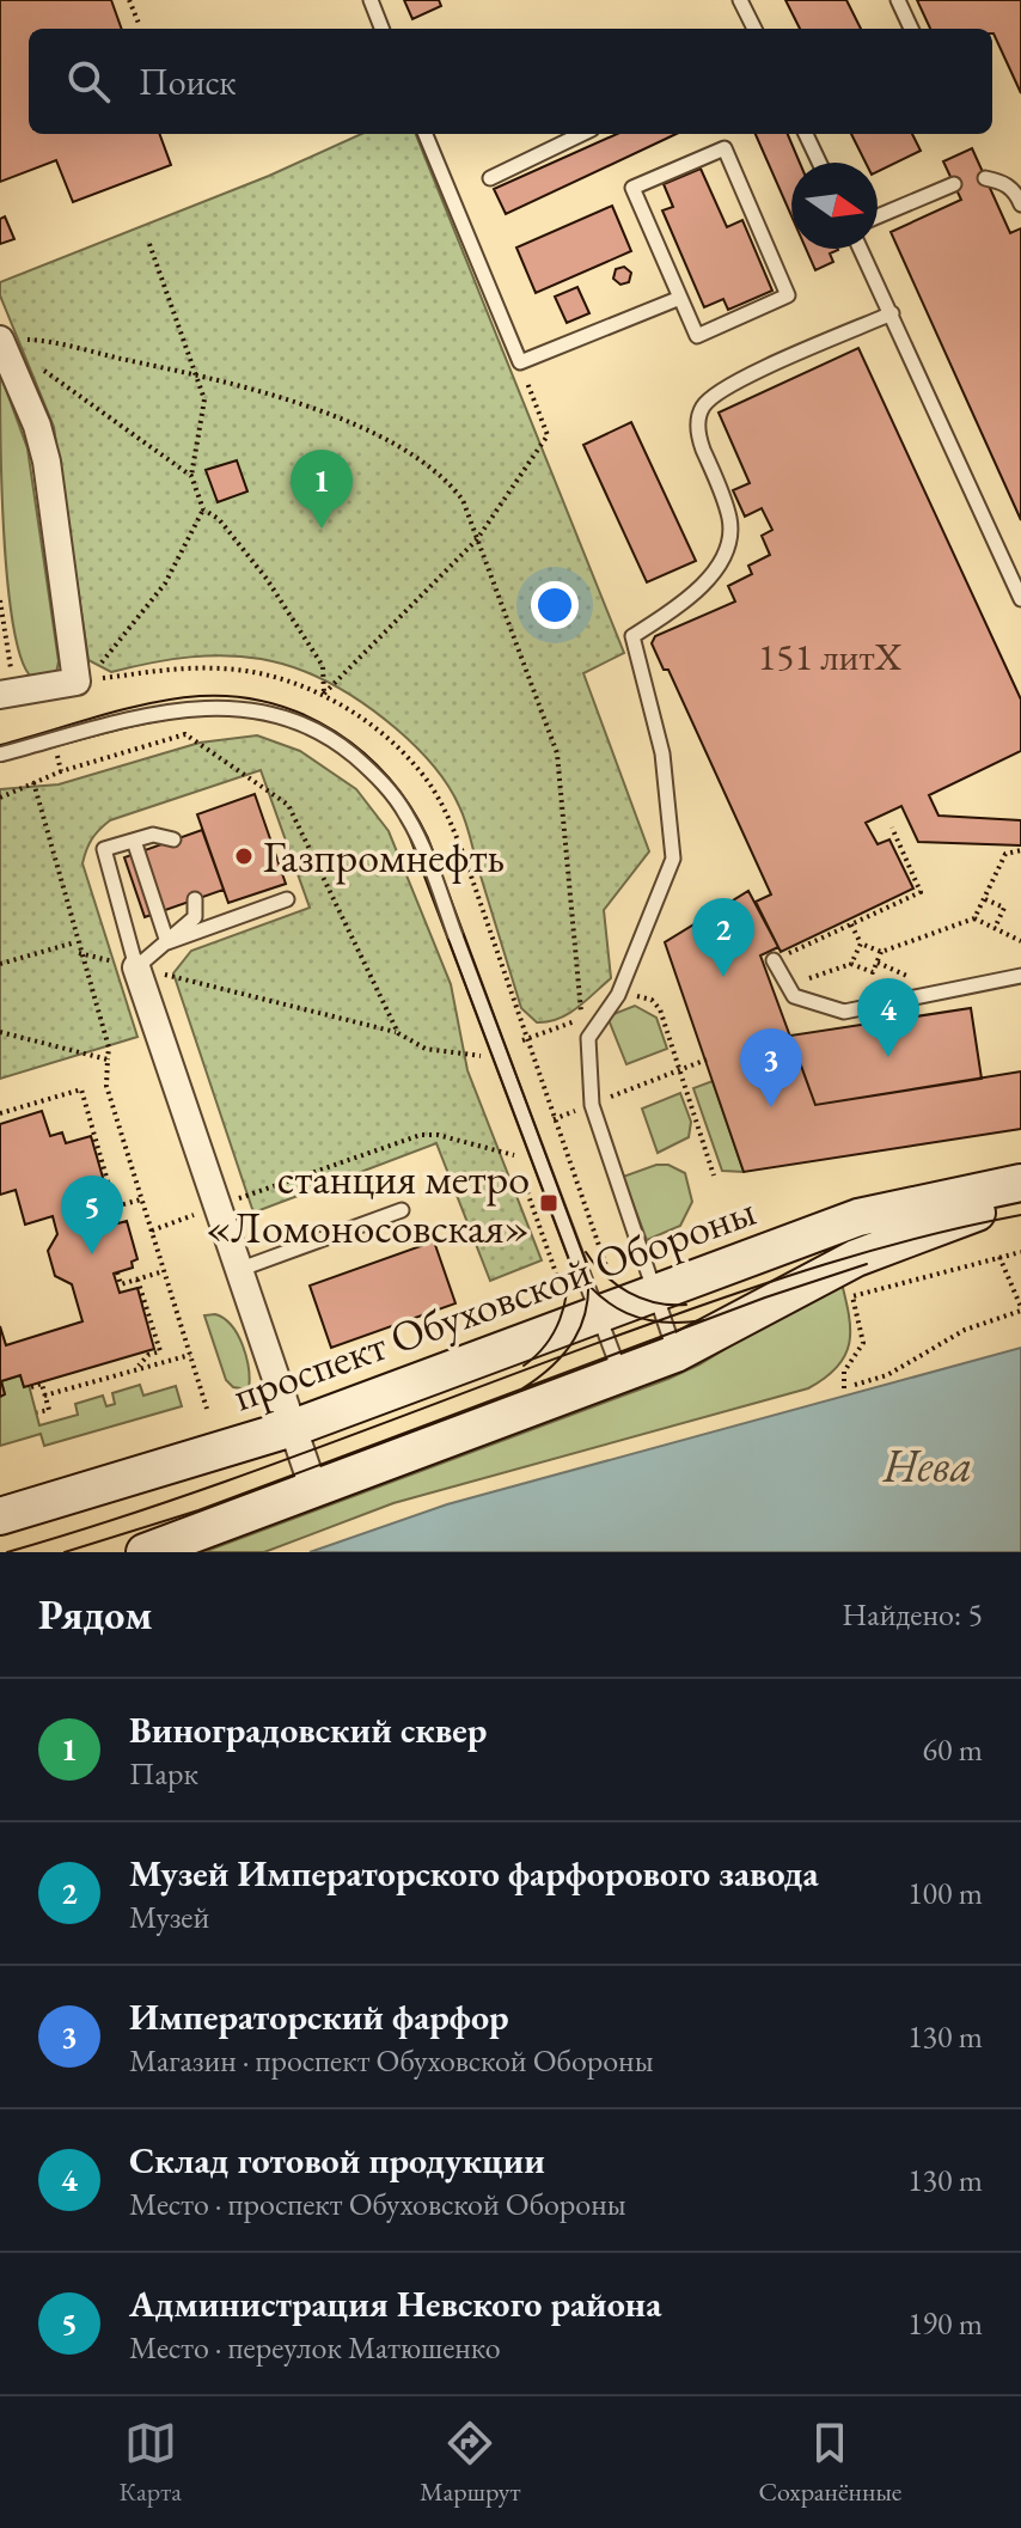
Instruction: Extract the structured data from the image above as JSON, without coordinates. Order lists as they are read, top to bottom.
{
  "streets": {
    "main road": ["проспект Обуховской Обороны"]
  },
  "water": ["Нева"],
  "places": {
    "other": ["Газпромнефть"],
    "transit": ["станция метро «Ломоносовская»"]
  },
  "house_numbers": ["151 литХ"],
  "north": "right",
  "page": {
    "search": "Поиск",
    "pins": [
      "1",
      "2",
      "4",
      "3",
      "5"
    ],
    "heading": ["Рядом", "Найдено: 5"],
    "list": [
      {
        "mark": "1",
        "name": "Виноградовский сквер",
        "note": "Парк",
        "value": "60 m"
      },
      {
        "mark": "2",
        "name": "Музей Императорского фарфорового завода",
        "note": "Музей",
        "value": "100 m"
      },
      {
        "mark": "3",
        "name": "Императорский фарфор",
        "note": "Магазин · проспект Обуховской Обороны",
        "value": "130 m"
      },
      {
        "mark": "4",
        "name": "Склад готовой продукции",
        "note": "Место · проспект Обуховской Обороны",
        "value": "130 m"
      },
      {
        "mark": "5",
        "name": "Администрация Невского района",
        "note": "Место · переулок Матюшенко",
        "value": "190 m"
      }
    ],
    "nav": ["Карта", "Маршрут", "Сохранённые"]
  }
}
